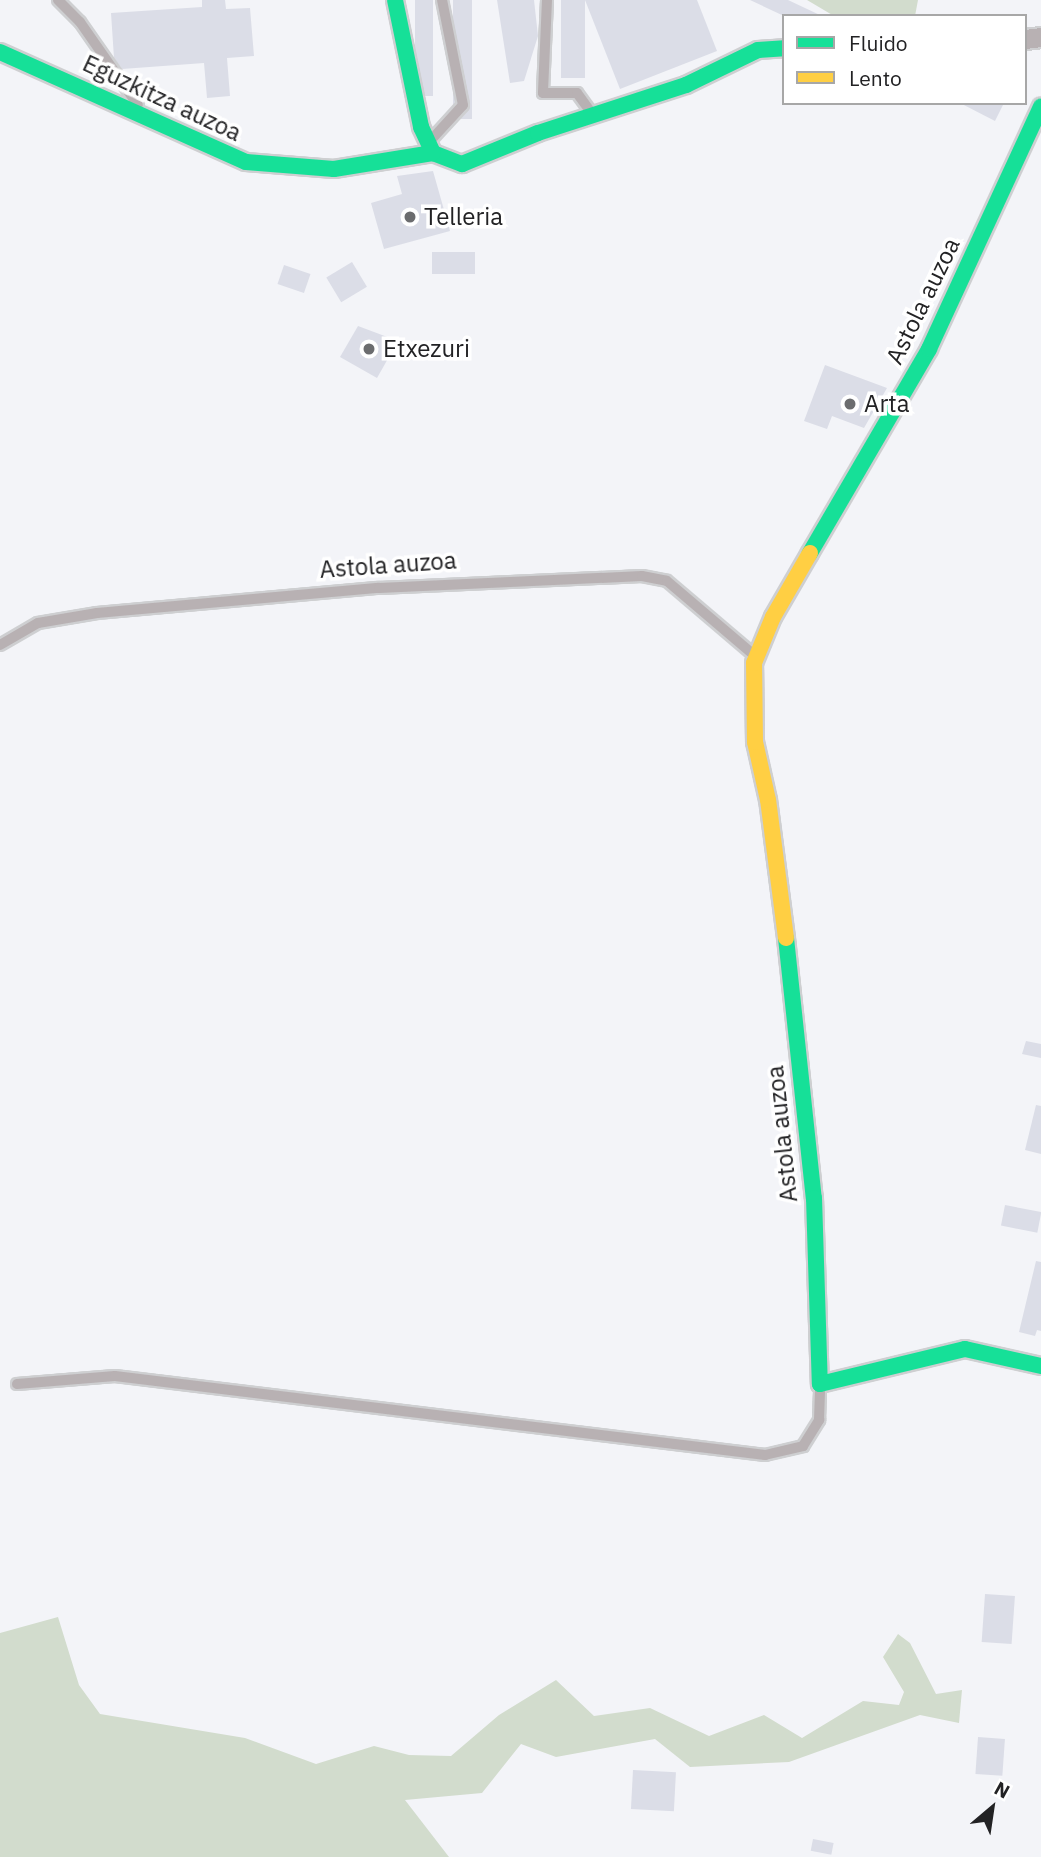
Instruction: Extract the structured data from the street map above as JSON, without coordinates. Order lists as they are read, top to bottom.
{
  "streets": {
    "street": ["Eguzkitza auzoa", "Astola auzoa"]
  },
  "places": ["Telleria", "Etxezuri", "Arta"],
  "legend": ["Fluido", "Lento"],
  "north": "top right"
}
